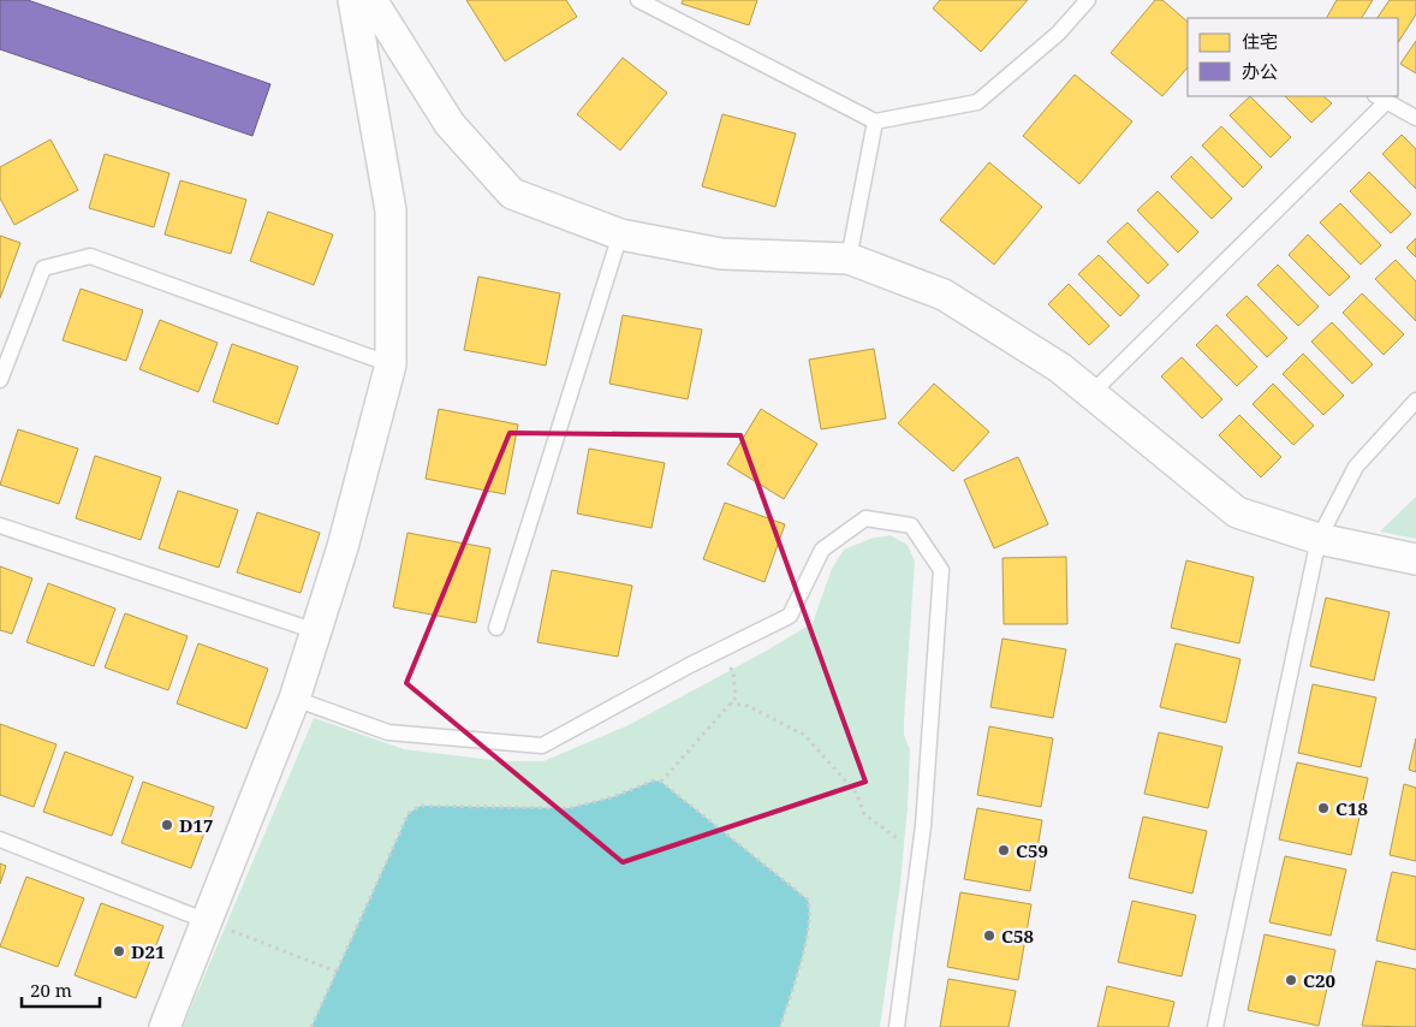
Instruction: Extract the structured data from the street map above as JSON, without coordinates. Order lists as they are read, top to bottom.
{
  "places": [
    "C18",
    "D17",
    "C59",
    "C58",
    "D21",
    "C20"
  ],
  "legend": ["住宅", "办公"],
  "scale_bar": "20 m"
}
